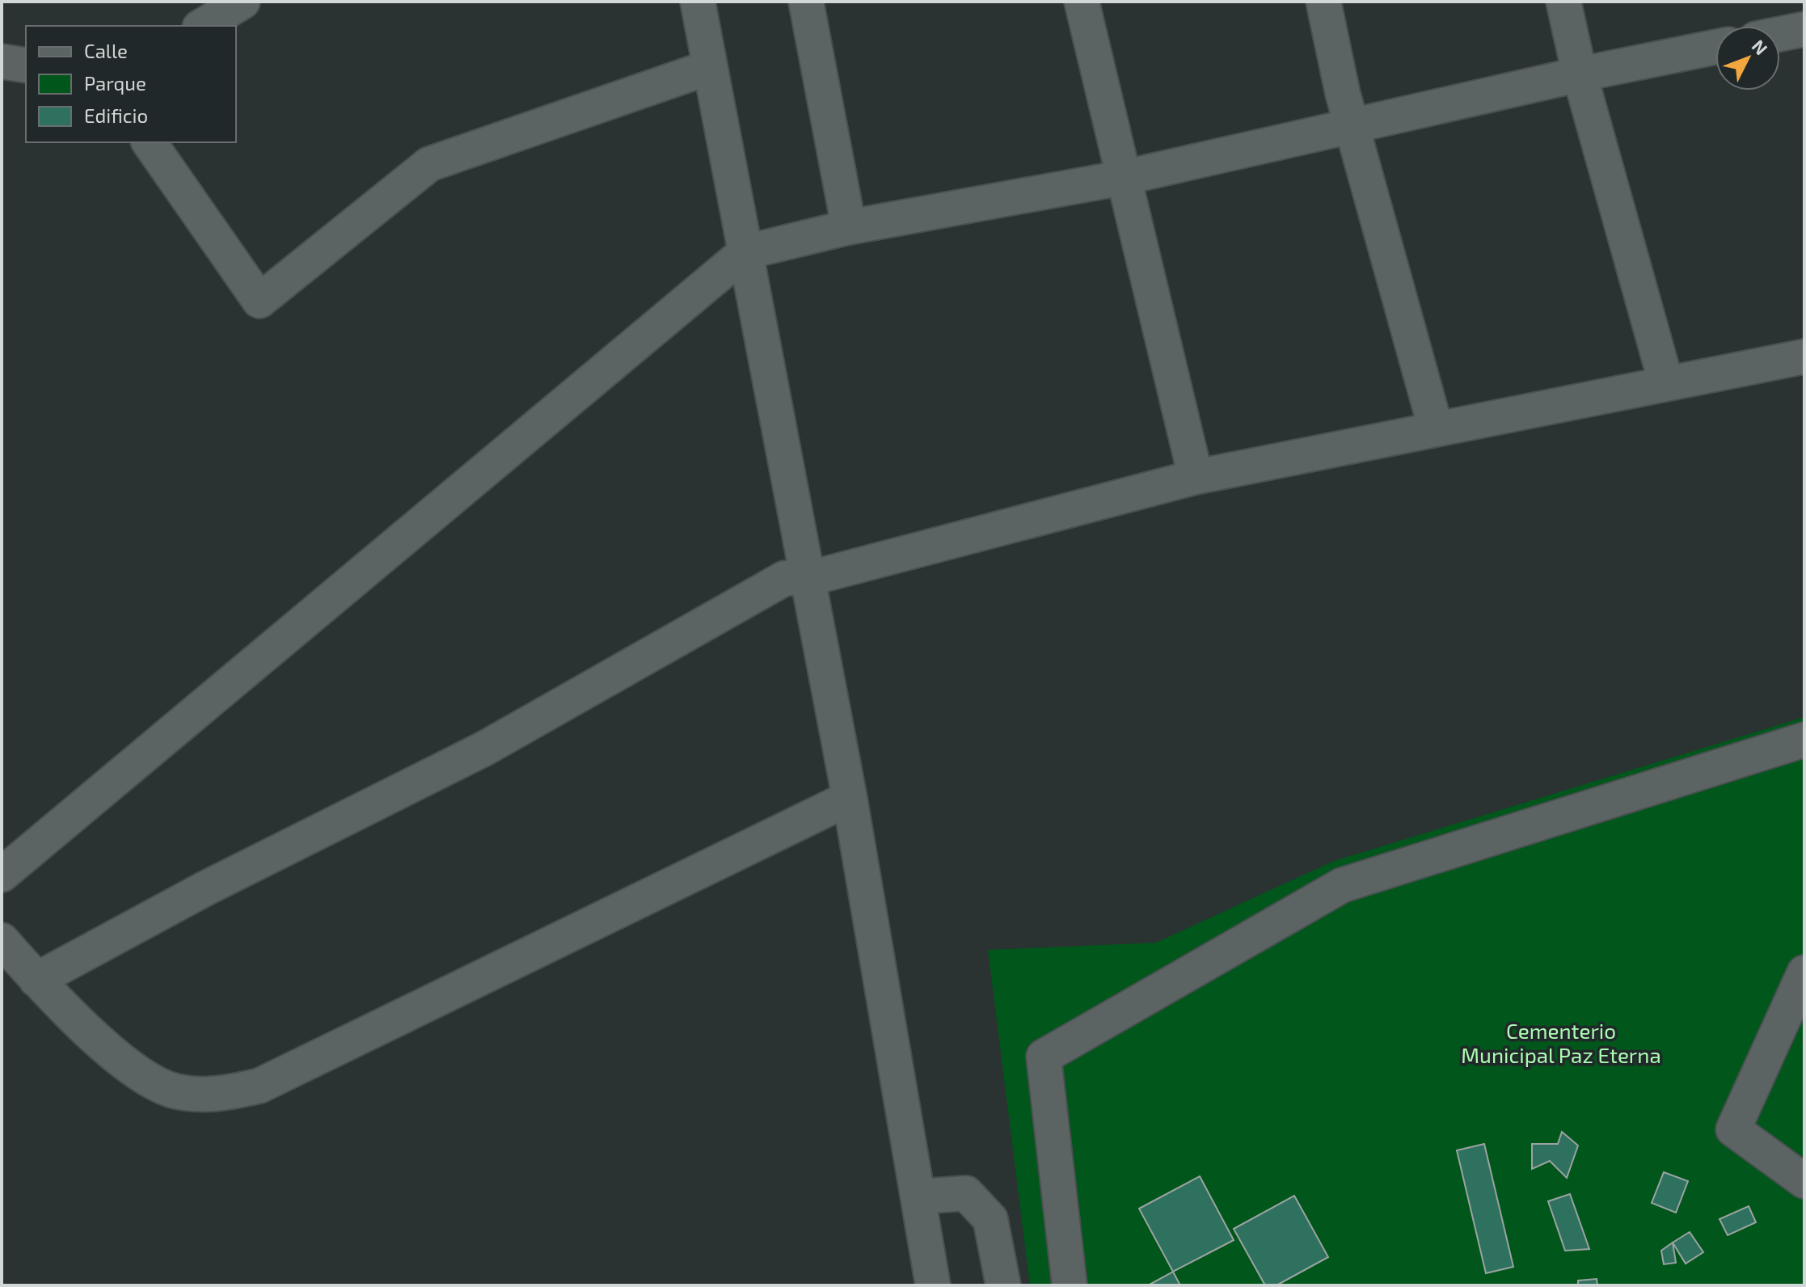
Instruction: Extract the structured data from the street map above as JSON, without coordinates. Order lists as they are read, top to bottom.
{
  "parks": ["Cementerio Municipal Paz Eterna"],
  "legend": ["Calle", "Parque", "Edificio"],
  "north": "top right"
}
